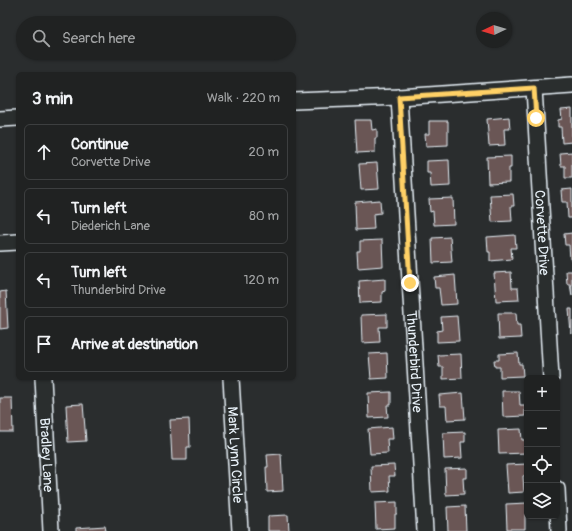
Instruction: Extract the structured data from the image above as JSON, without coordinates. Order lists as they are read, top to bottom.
{
  "streets": {
    "street": [
      "Corvette Drive",
      "Thunderbird Drive",
      "Bradley Lane",
      "Mark Lynn Circle"
    ]
  },
  "north": "left",
  "page": {
    "search": "Search here",
    "heading": ["3 min", "Walk · 220 m"],
    "list": [
      ["Continue", "Corvette Drive", "20 m"],
      ["Turn left", "Diederich Lane", "80 m"],
      ["Turn left", "Thunderbird Drive", "120 m"],
      "Arrive at destination"
    ],
    "map_buttons": ["+", "−"]
  }
}
